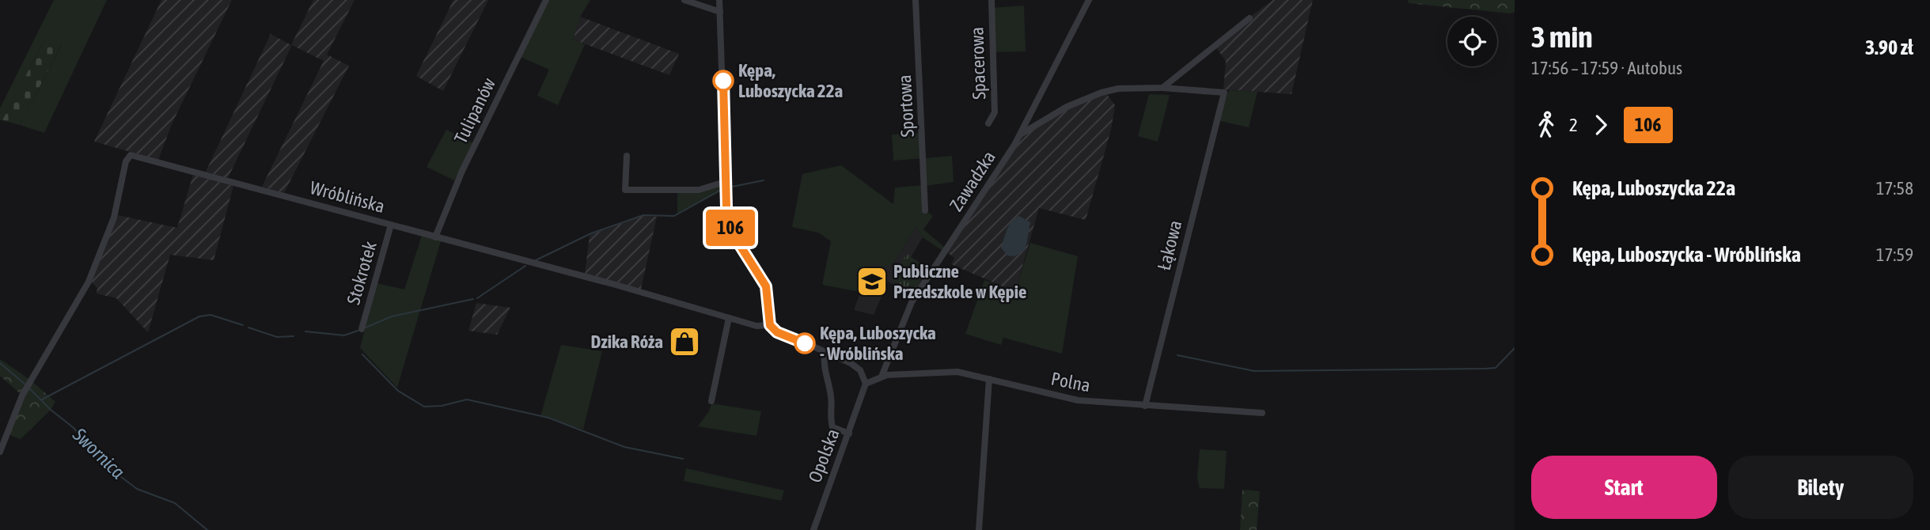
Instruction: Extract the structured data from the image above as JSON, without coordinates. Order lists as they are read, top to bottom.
{
  "streets": {
    "street": [
      "Spacerowa",
      "Sportowa",
      "Tulipanów",
      "Zawadzka",
      "Wróblińska",
      "Łąkowa",
      "Stokrotek",
      "Polna",
      "Opolska"
    ]
  },
  "crossings": [
    ["Tulipanów", "Wróblińska"],
    ["Zawadzka", "Polna"],
    ["Wróblińska", "Stokrotek"],
    ["Łąkowa", "Polna"]
  ],
  "water": ["Swornica"],
  "places": {
    "other": ["Kępa, Luboszycka 22a", "Kępa, Luboszycka - Wróblińska"],
    "school or university": ["Publiczne Przedszkole w Kępie"],
    "shop": ["Dzika Róża"]
  },
  "lines": ["bus line 106"],
  "page": {
    "on_map": "106",
    "heading": ["3 min", "17:56 – 17:59 · Autobus", "3.90 zł"],
    "legs": ["2", "106"],
    "list": [
      {
        "name": "Kępa, Luboszycka 22a",
        "value": "17:58"
      },
      {
        "name": "Kępa, Luboszycka - Wróblińska",
        "value": "17:59"
      }
    ],
    "buttons": ["Start", "Bilety"]
  }
}
